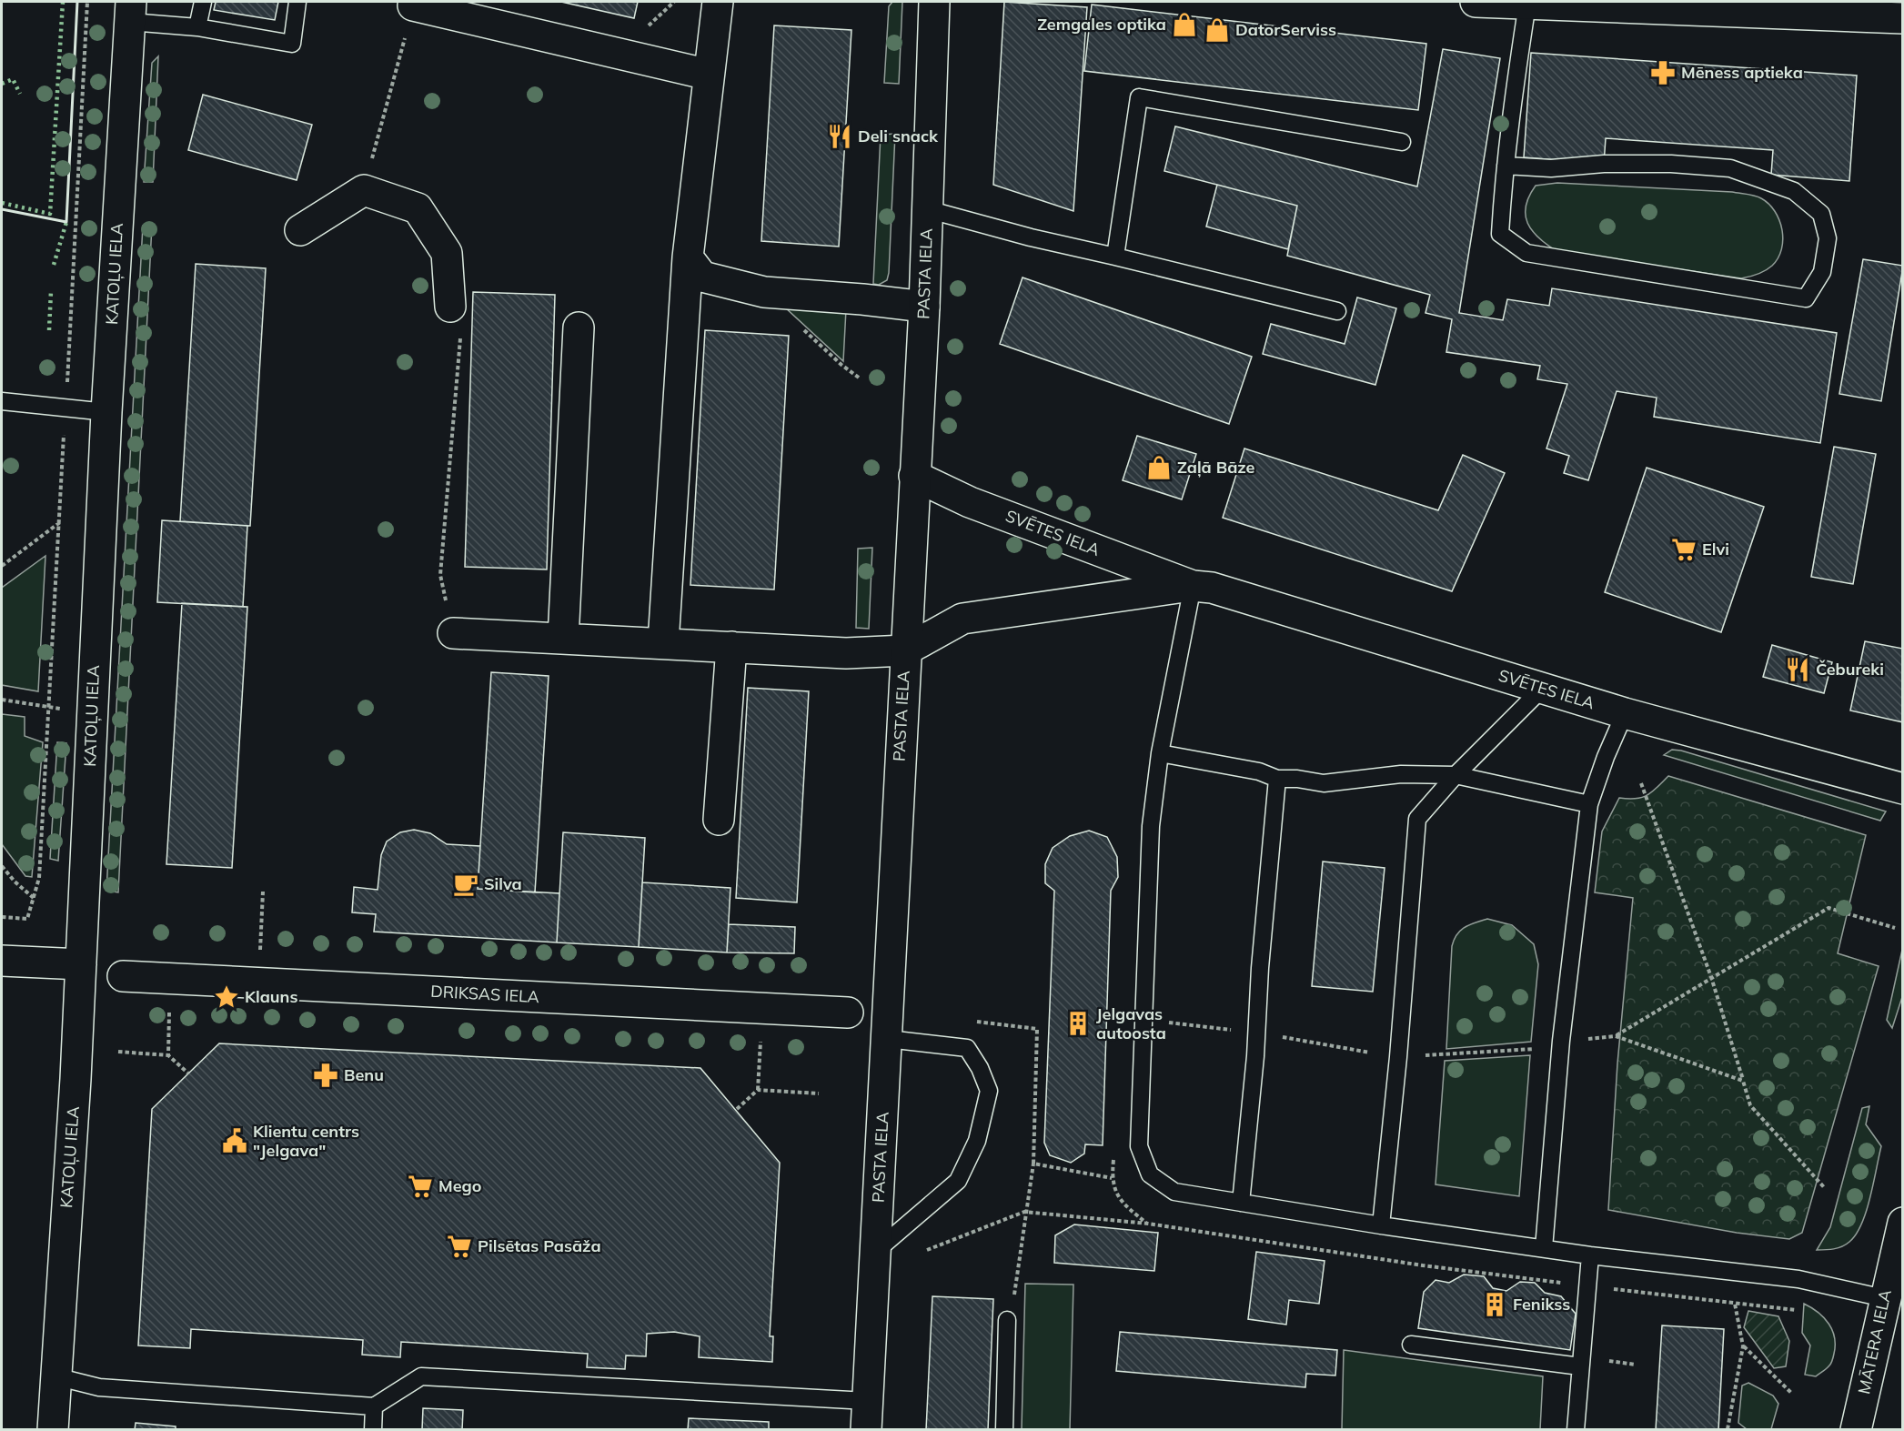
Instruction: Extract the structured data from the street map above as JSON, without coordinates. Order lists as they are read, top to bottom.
{
  "streets": {
    "street": [
      "KATOĻU IELA",
      "PASTA IELA",
      "SVĒTES IELA",
      "DRIKSAS IELA",
      "MĀTERA IELA"
    ]
  },
  "crossings": [
    ["PASTA IELA", "SVĒTES IELA"]
  ],
  "places": {
    "shop": ["Zemgales optika", "DatorServiss", "Zaļā Bāze"],
    "pharmacy": ["Mēness aptieka", "Benu"],
    "restaurant": ["Deli snack", "Čebureki"],
    "supermarket": ["Elvi", "Mego", "Pilsētas Pasāža"],
    "cafe": ["Silva"],
    "place": ["Klauns"],
    "building": ["Jelgavas autoosta", "Fenikss"],
    "public building": ["Klientu centrs \"Jelgava\""]
  }
}
